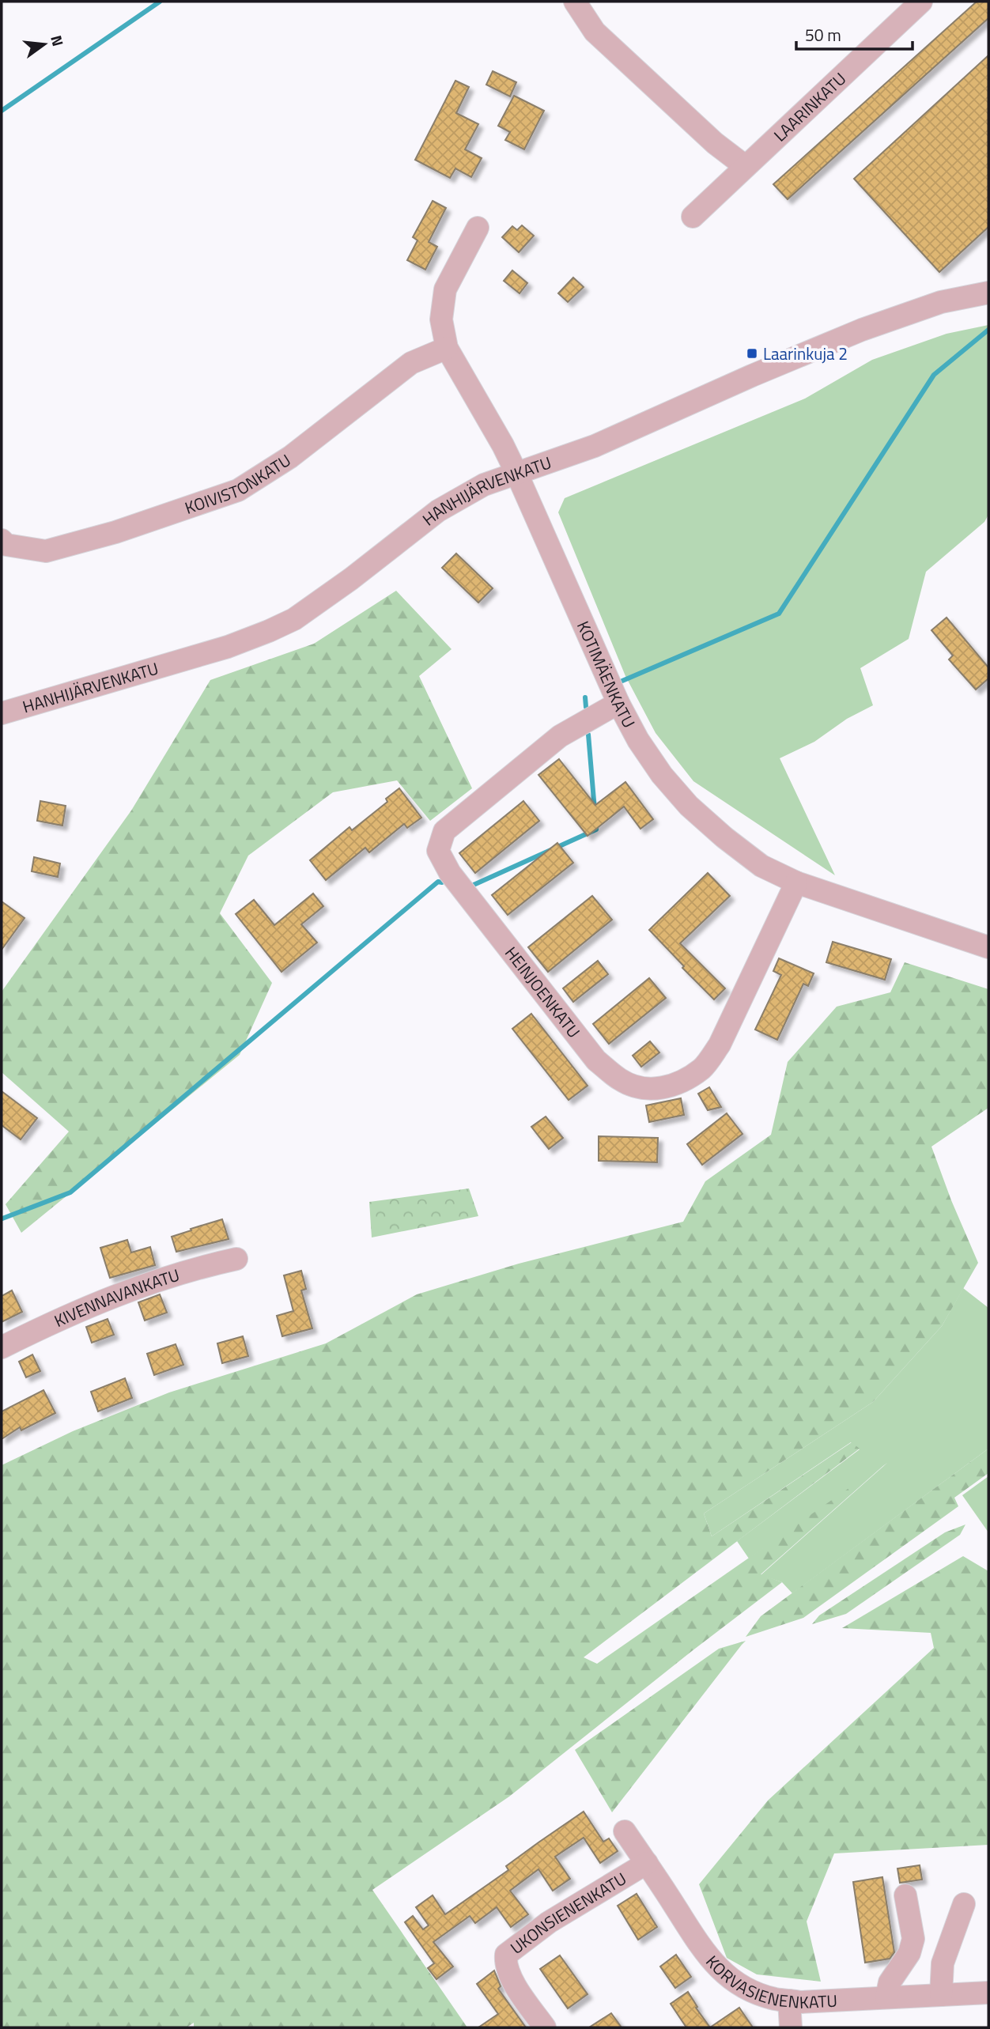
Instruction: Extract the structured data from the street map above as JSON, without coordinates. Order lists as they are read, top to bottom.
{
  "streets": {
    "street": [
      "LAARINKATU",
      "KOIVISTONKATU",
      "HANHIJÄRVENKATU",
      "KOTIMÄENKATU",
      "HEINJOENKATU",
      "KIVENNAVANKATU",
      "UKONSIENENKATU",
      "KORVASIENENKATU"
    ]
  },
  "crossings": [
    ["KOIVISTONKATU", "KOTIMÄENKATU"],
    ["HANHIJÄRVENKATU", "KOTIMÄENKATU"],
    ["KOTIMÄENKATU", "HEINJOENKATU"],
    ["UKONSIENENKATU", "KORVASIENENKATU"]
  ],
  "places": {
    "transit": ["Laarinkuja 2"]
  },
  "scale_bar": "50 m",
  "north": "right"
}
